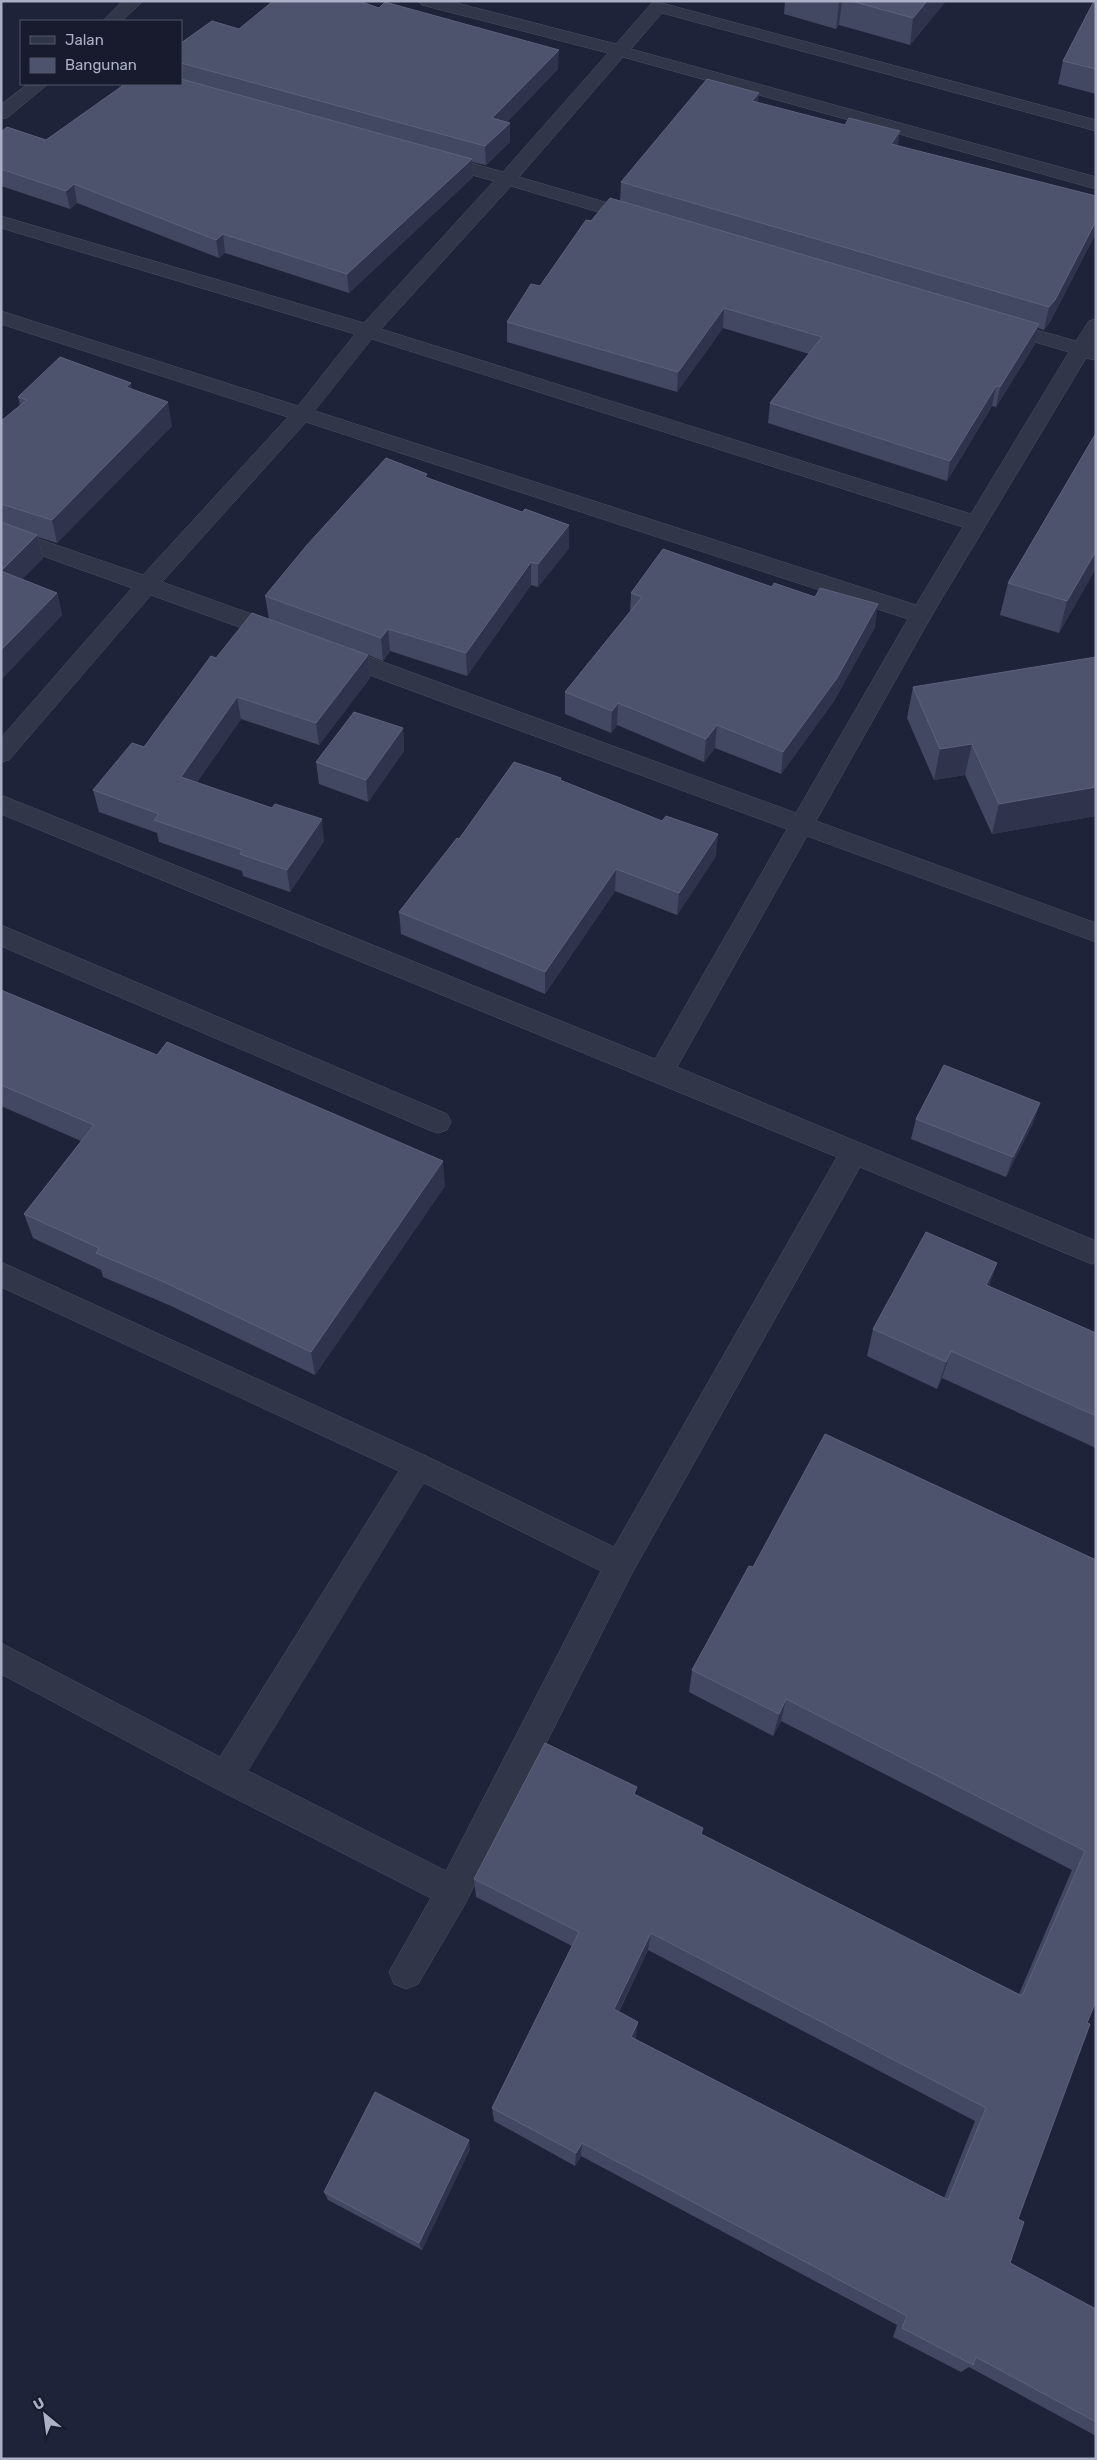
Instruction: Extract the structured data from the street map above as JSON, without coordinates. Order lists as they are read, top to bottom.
{
  "legend": ["Jalan", "Bangunan"],
  "north": "top left"
}
